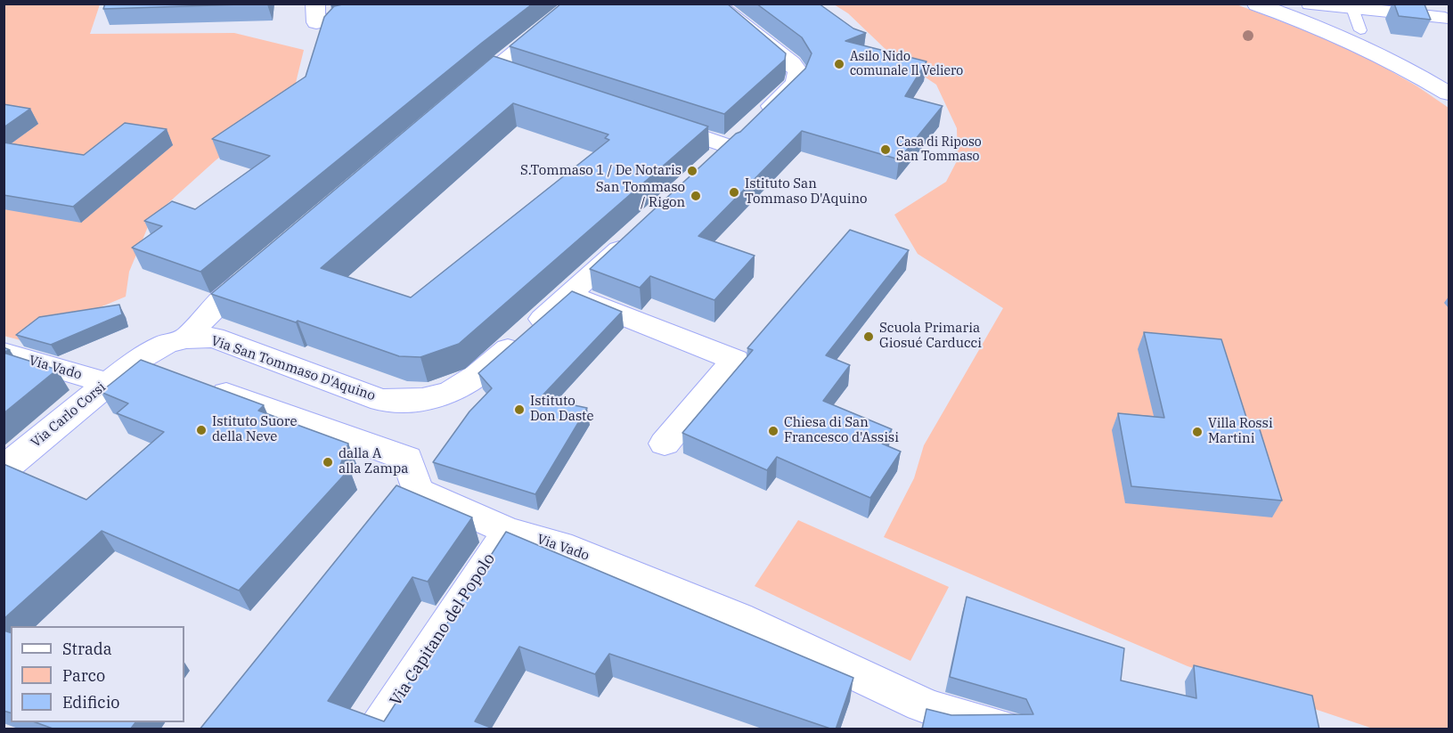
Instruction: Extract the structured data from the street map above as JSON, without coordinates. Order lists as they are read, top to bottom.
{
  "streets": {
    "street": [
      "Via Vado",
      "Via San Tommaso D'Aquino",
      "Via Carlo Corsi",
      "Via Capitano del Popolo"
    ]
  },
  "crossings": [
    ["Via Vado", "Via San Tommaso D'Aquino"],
    ["Via Vado", "Via Carlo Corsi"],
    ["Via Vado", "Via Capitano del Popolo"],
    ["Via San Tommaso D'Aquino", "Via Carlo Corsi"]
  ],
  "places": [
    "Asilo Nido comunale Il Veliero",
    "Casa di Riposo San Tommaso",
    "S.Tommaso 1 / De Notaris",
    "Istituto San Tommaso D'Aquino",
    "San Tommaso / Rigon",
    "Scuola Primaria Giosué Carducci",
    "Istituto Don Daste",
    "Istituto Suore della Neve",
    "Chiesa di San Francesco d'Assisi",
    "Villa Rossi Martini",
    "dalla A alla Zampa"
  ],
  "legend": ["Strada", "Parco", "Edificio"]
}
